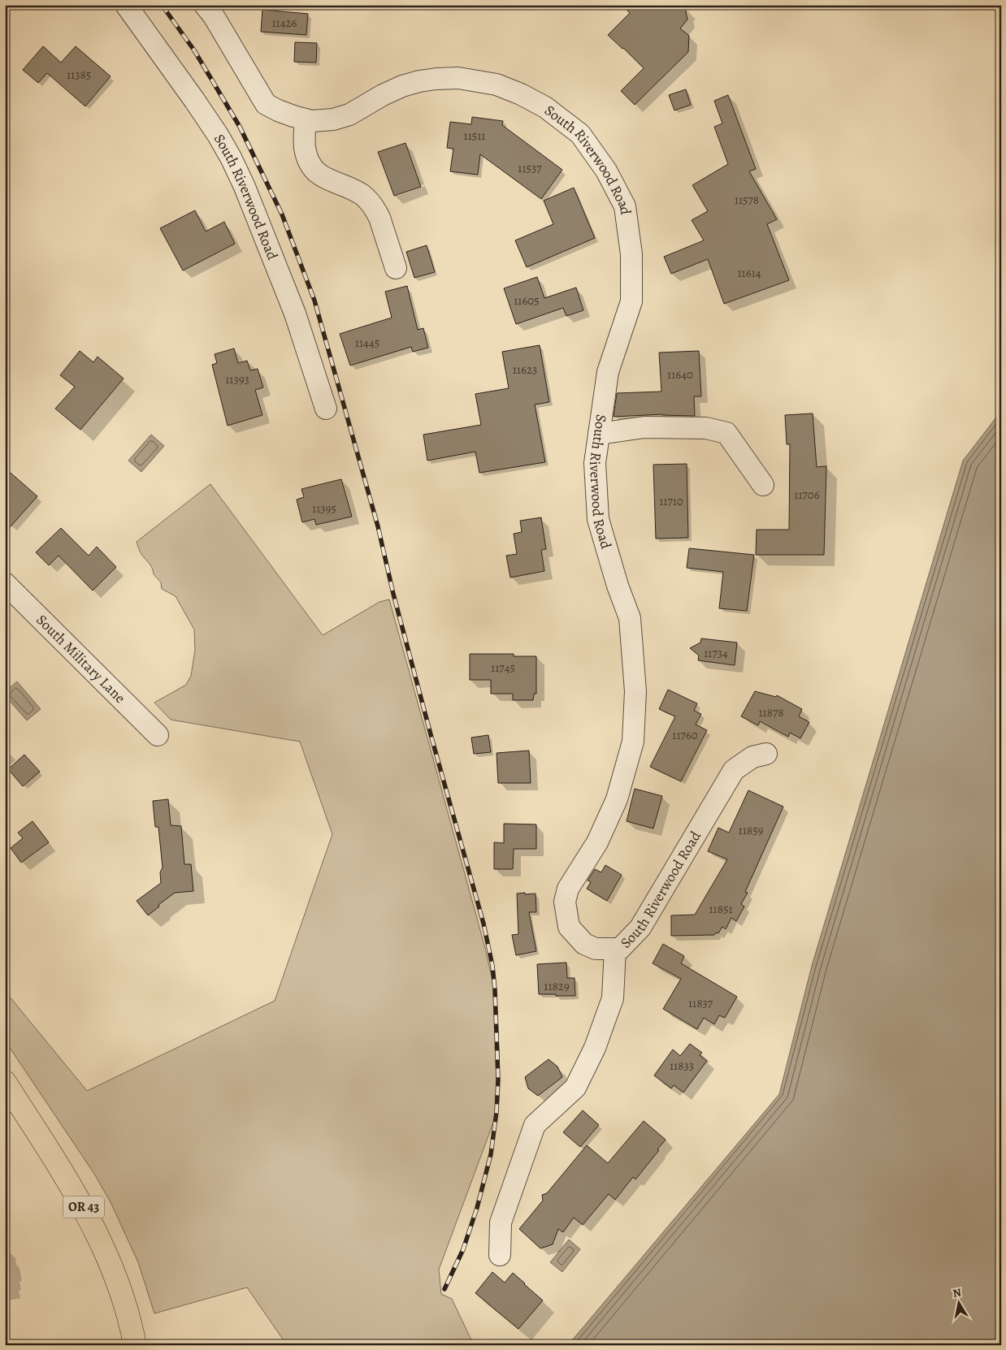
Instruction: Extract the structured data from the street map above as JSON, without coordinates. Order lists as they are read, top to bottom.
{
  "streets": {
    "main road": ["OR 43"],
    "street": ["South Riverwood Road", "South Military Lane"]
  },
  "house_numbers": [
    "11426",
    "11385",
    "11511",
    "11537",
    "11578",
    "11614",
    "11605",
    "11445",
    "11623",
    "11640",
    "11393",
    "11706",
    "11710",
    "11395",
    "11734",
    "11745",
    "11878",
    "11760",
    "11859",
    "11851",
    "11829",
    "11837",
    "11833"
  ],
  "north": "top"
}
